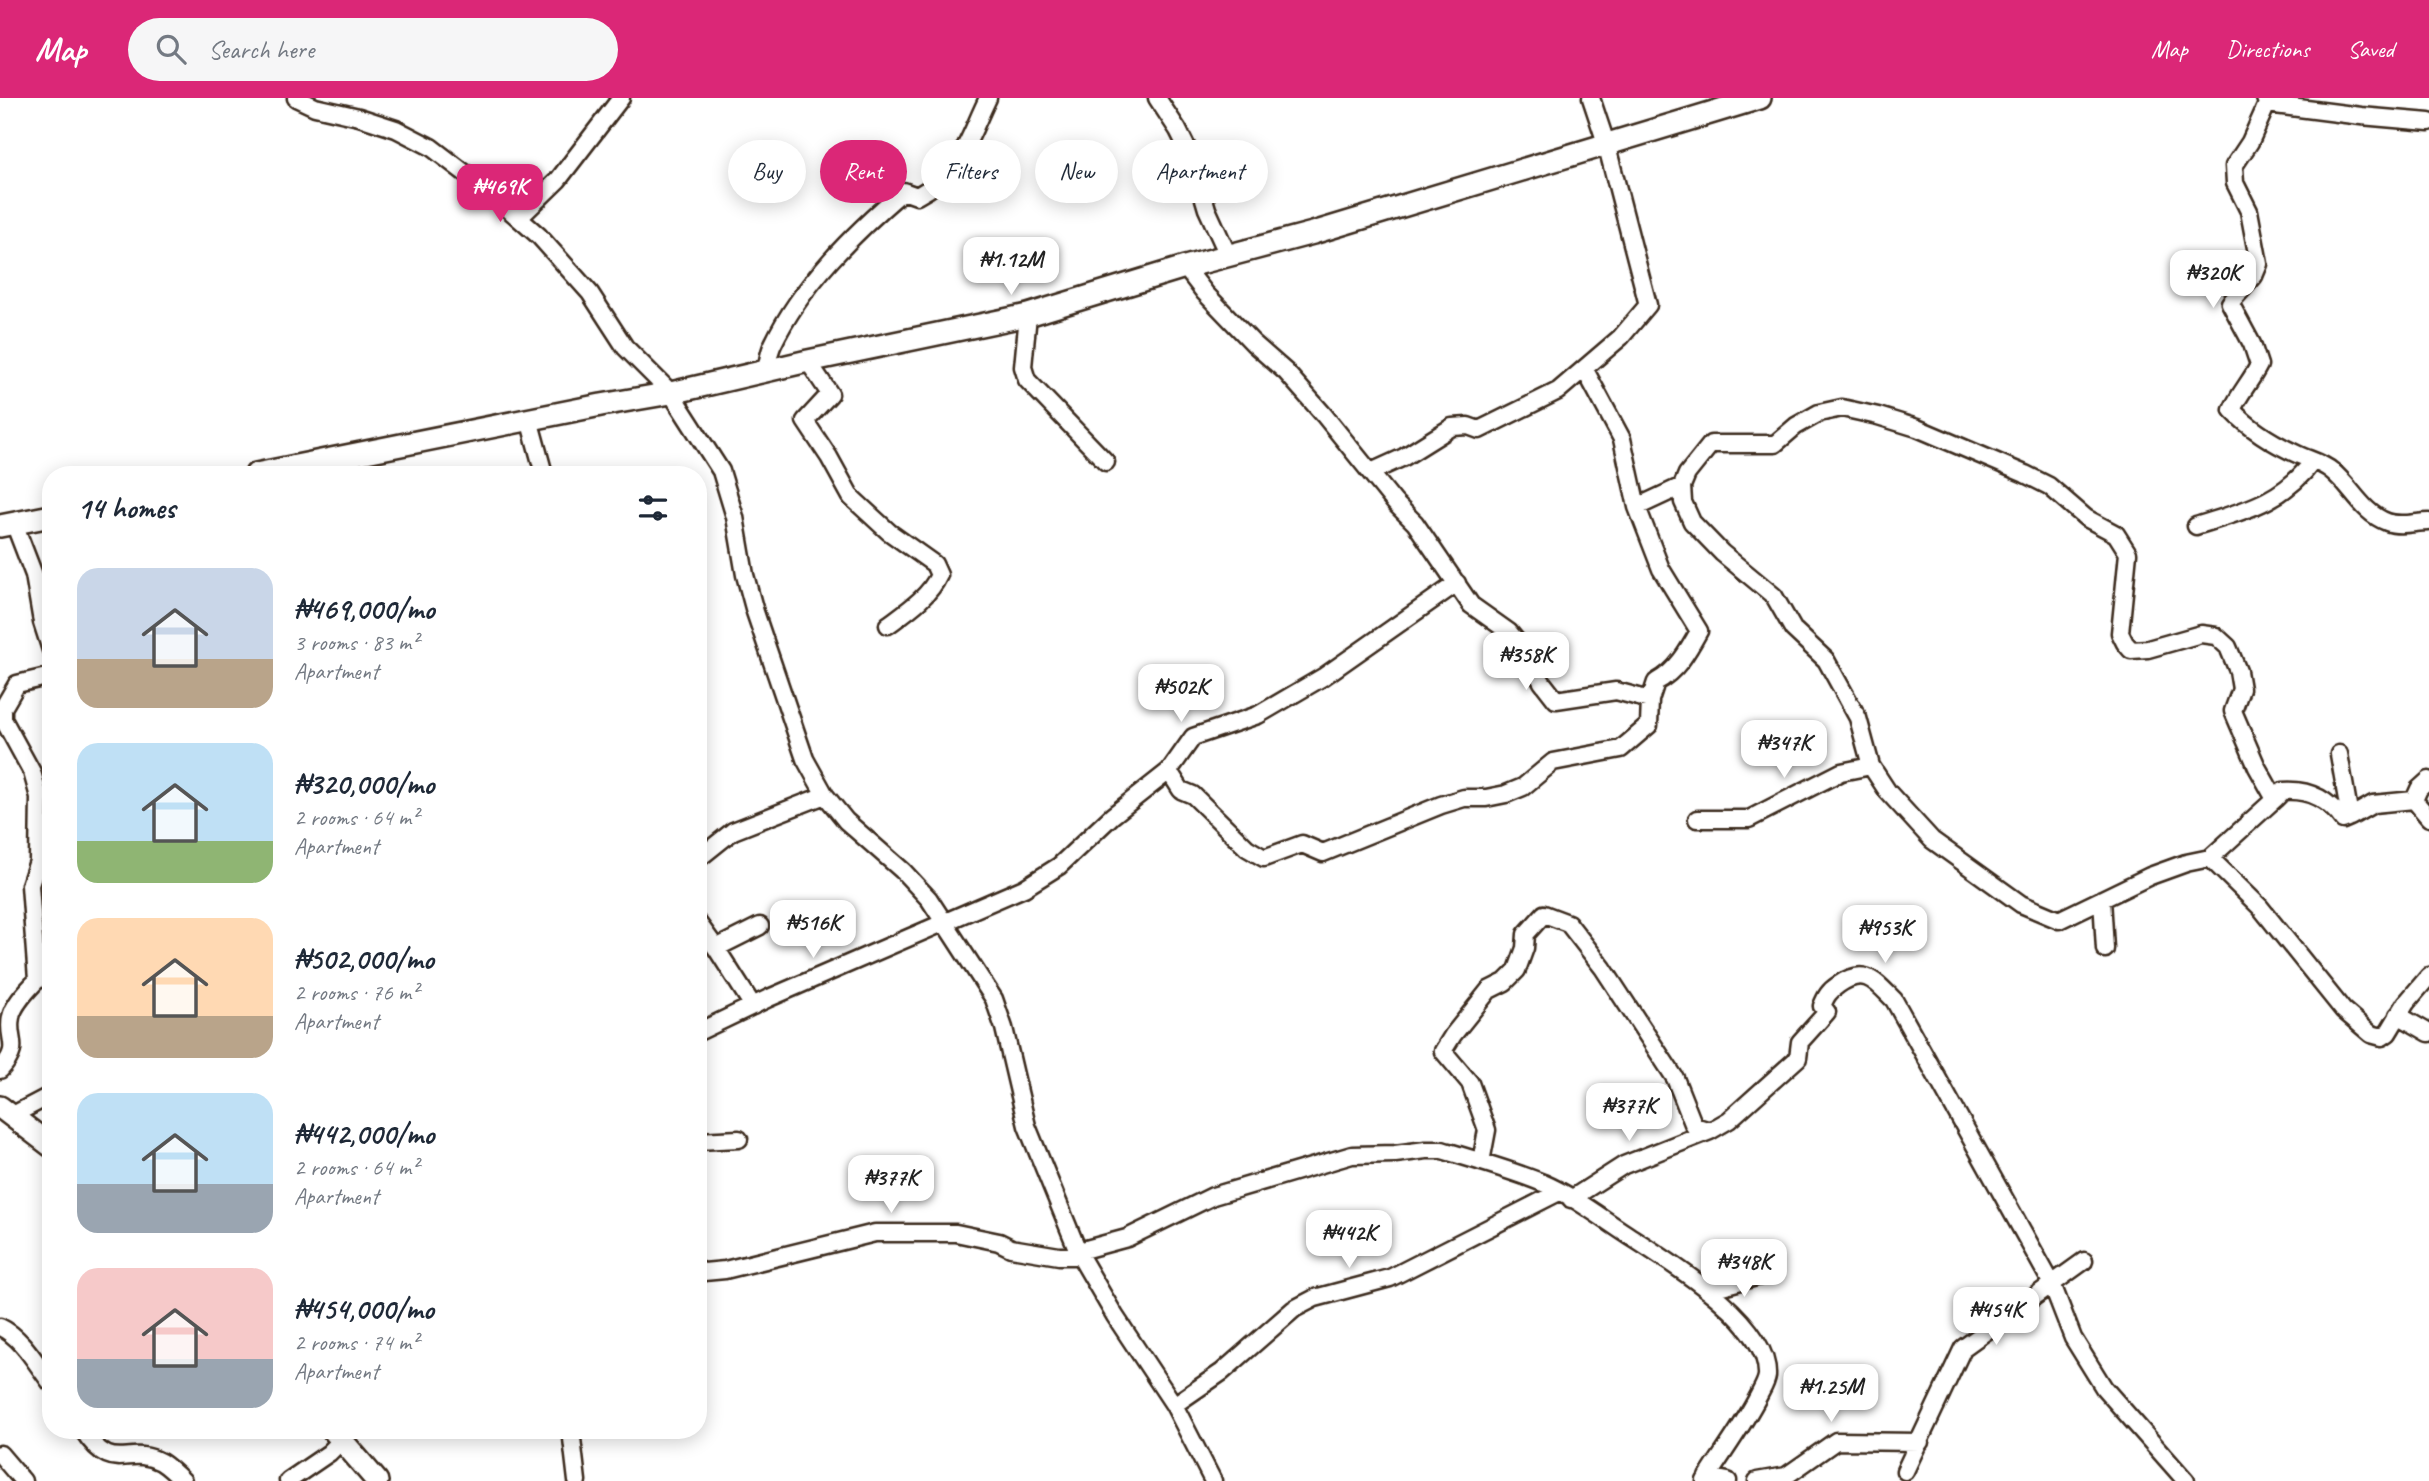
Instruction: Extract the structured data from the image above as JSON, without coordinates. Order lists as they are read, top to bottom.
{
  "page": {
    "header": "Map",
    "search": "Search here",
    "nav": ["Map", "Directions", "Saved"],
    "chip": [
      "Buy",
      "Rent",
      "Filters",
      "New",
      "Apartment"
    ],
    "price": [
      "₦469K",
      "₦1.12M",
      "₦320K",
      "₦358K",
      "₦502K",
      "₦347K",
      "₦516K",
      "₦953K",
      "₦377K",
      "₦377K",
      "₦442K",
      "₦348K",
      "₦454K",
      "₦1.25M"
    ],
    "heading": "14 homes",
    "list": [
      {
        "name": "₦469,000/mo",
        "note": "3 rooms · 83 m² · Apartment"
      },
      {
        "name": "₦320,000/mo",
        "note": "2 rooms · 64 m² · Apartment"
      },
      {
        "name": "₦502,000/mo",
        "note": "2 rooms · 76 m² · Apartment"
      },
      {
        "name": "₦442,000/mo",
        "note": "2 rooms · 64 m² · Apartment"
      },
      {
        "name": "₦454,000/mo",
        "note": "2 rooms · 74 m² · Apartment"
      }
    ]
  }
}
